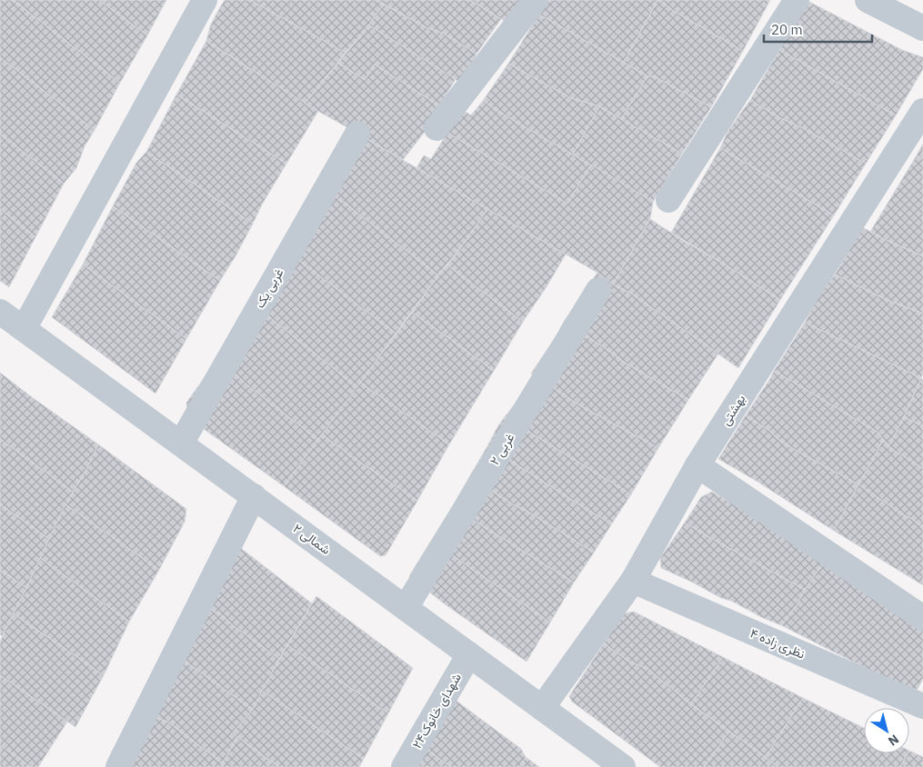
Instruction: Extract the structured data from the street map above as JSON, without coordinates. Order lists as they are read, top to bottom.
{
  "streets": {
    "street": [
      "غربی یک",
      "بهشتی",
      "۲ غربی",
      "شمالی ۲",
      "نظری زاده ۴",
      "شهدای خانوک۲۴"
    ]
  },
  "crossings": [
    ["غربی یک", "شمالی ۲"],
    ["بهشتی", "شمالی ۲"],
    ["بهشتی", "نظری زاده ۴"],
    ["۲ غربی", "شمالی ۲"],
    ["شمالی ۲", "شهدای خانوک۲۴"]
  ],
  "scale_bar": "20 m",
  "north": "bottom right"
}
